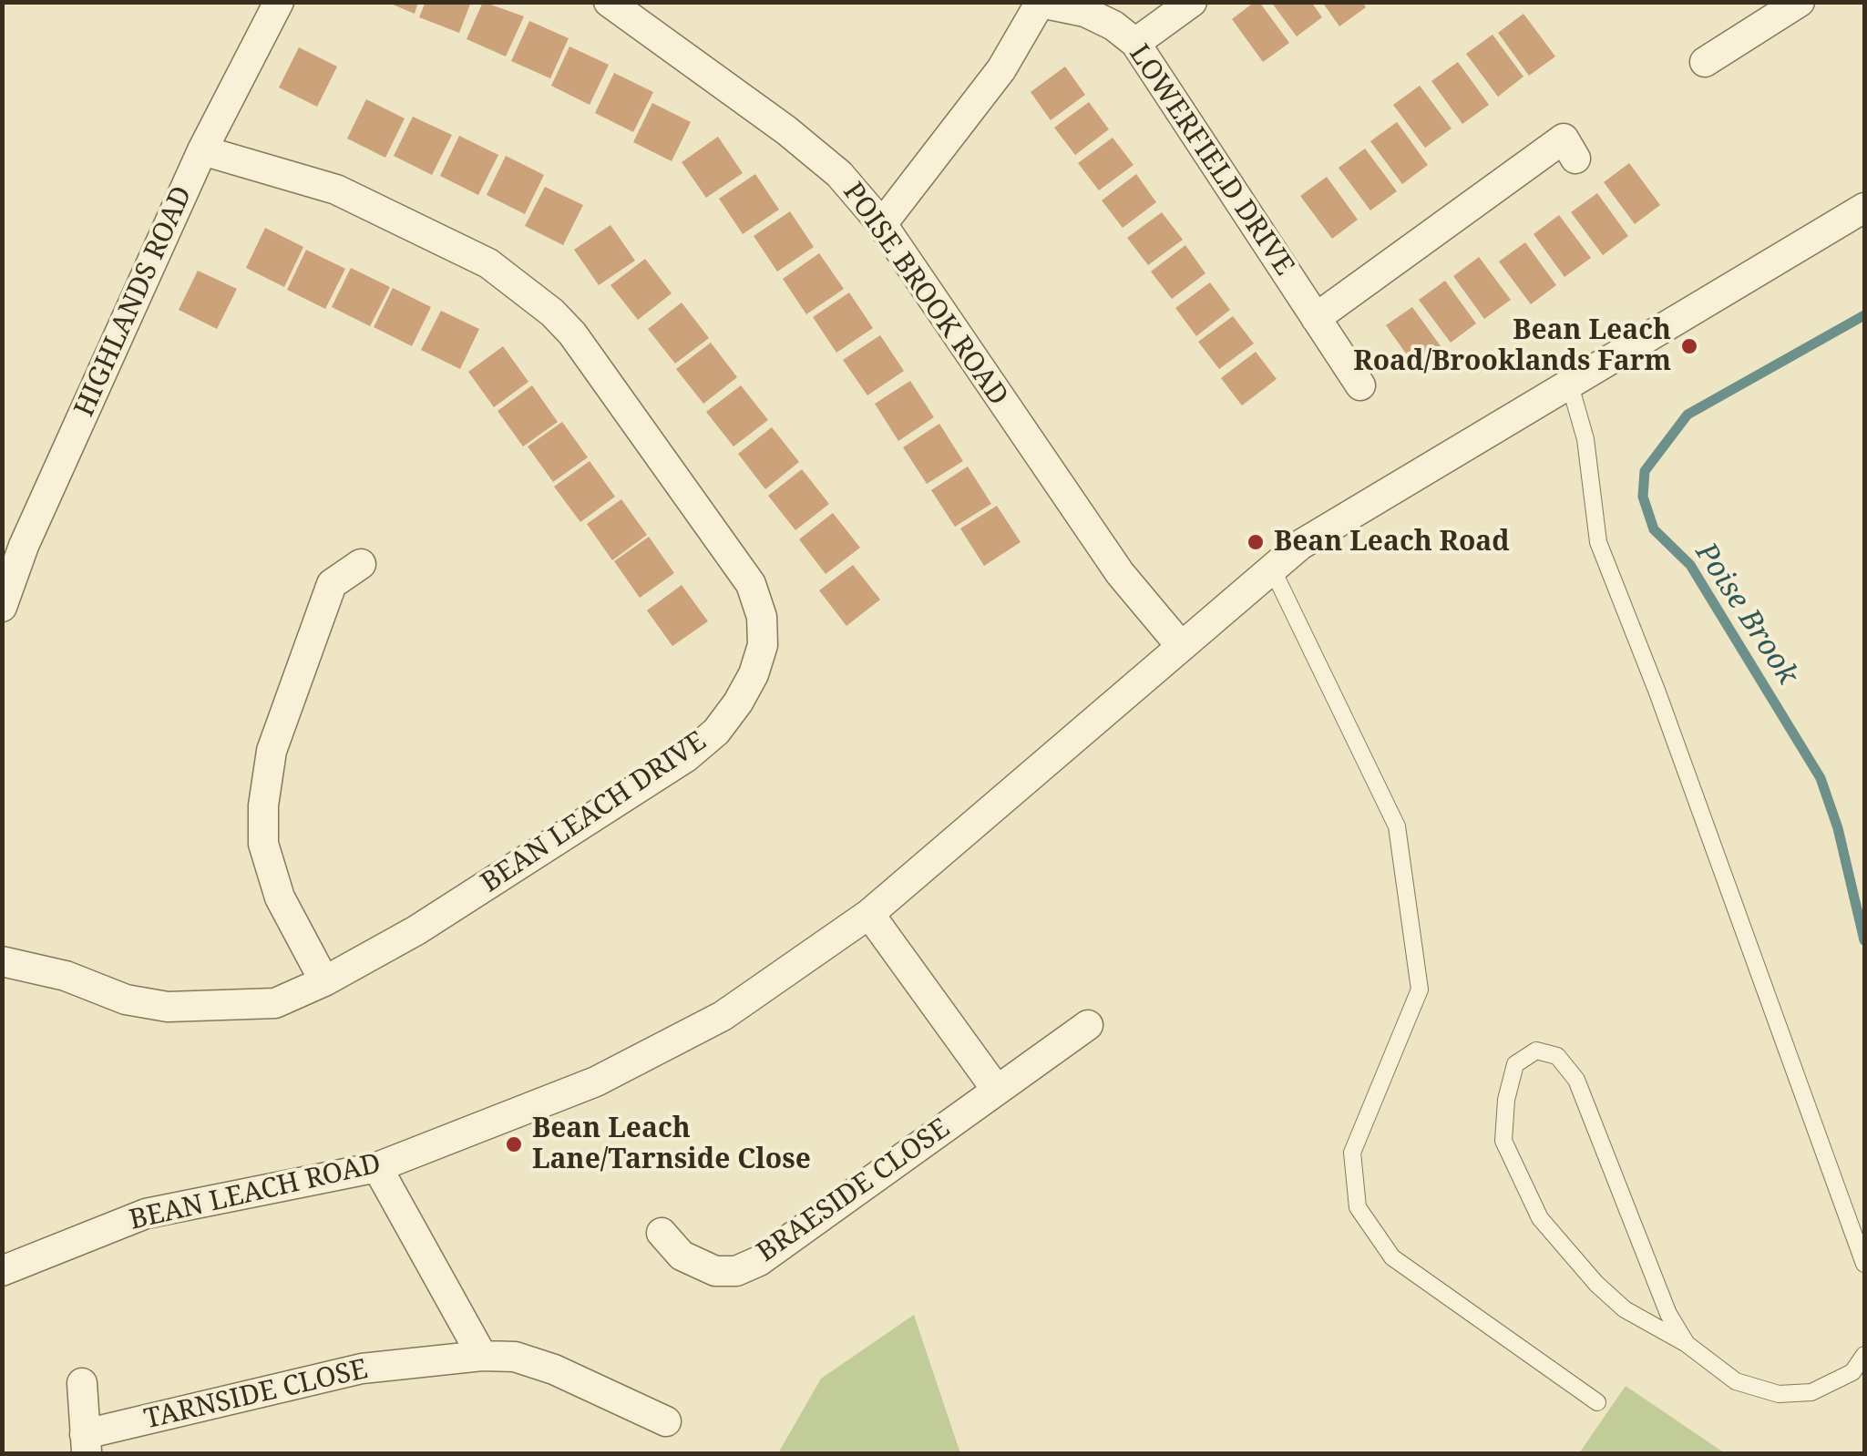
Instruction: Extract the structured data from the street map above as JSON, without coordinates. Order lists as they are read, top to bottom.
{
  "streets": {
    "street": [
      "LOWERFIELD DRIVE",
      "POISE BROOK ROAD",
      "HIGHLANDS ROAD",
      "BEAN LEACH DRIVE",
      "BRAESIDE CLOSE",
      "BEAN LEACH ROAD",
      "TARNSIDE CLOSE"
    ]
  },
  "crossings": [
    ["POISE BROOK ROAD", "BEAN LEACH ROAD"],
    ["HIGHLANDS ROAD", "BEAN LEACH DRIVE"]
  ],
  "water": ["Poise Brook"],
  "places": ["Bean Leach Road/Brooklands Farm", "Bean Leach Road", "Bean Leach Lane/Tarnside Close"]
}
